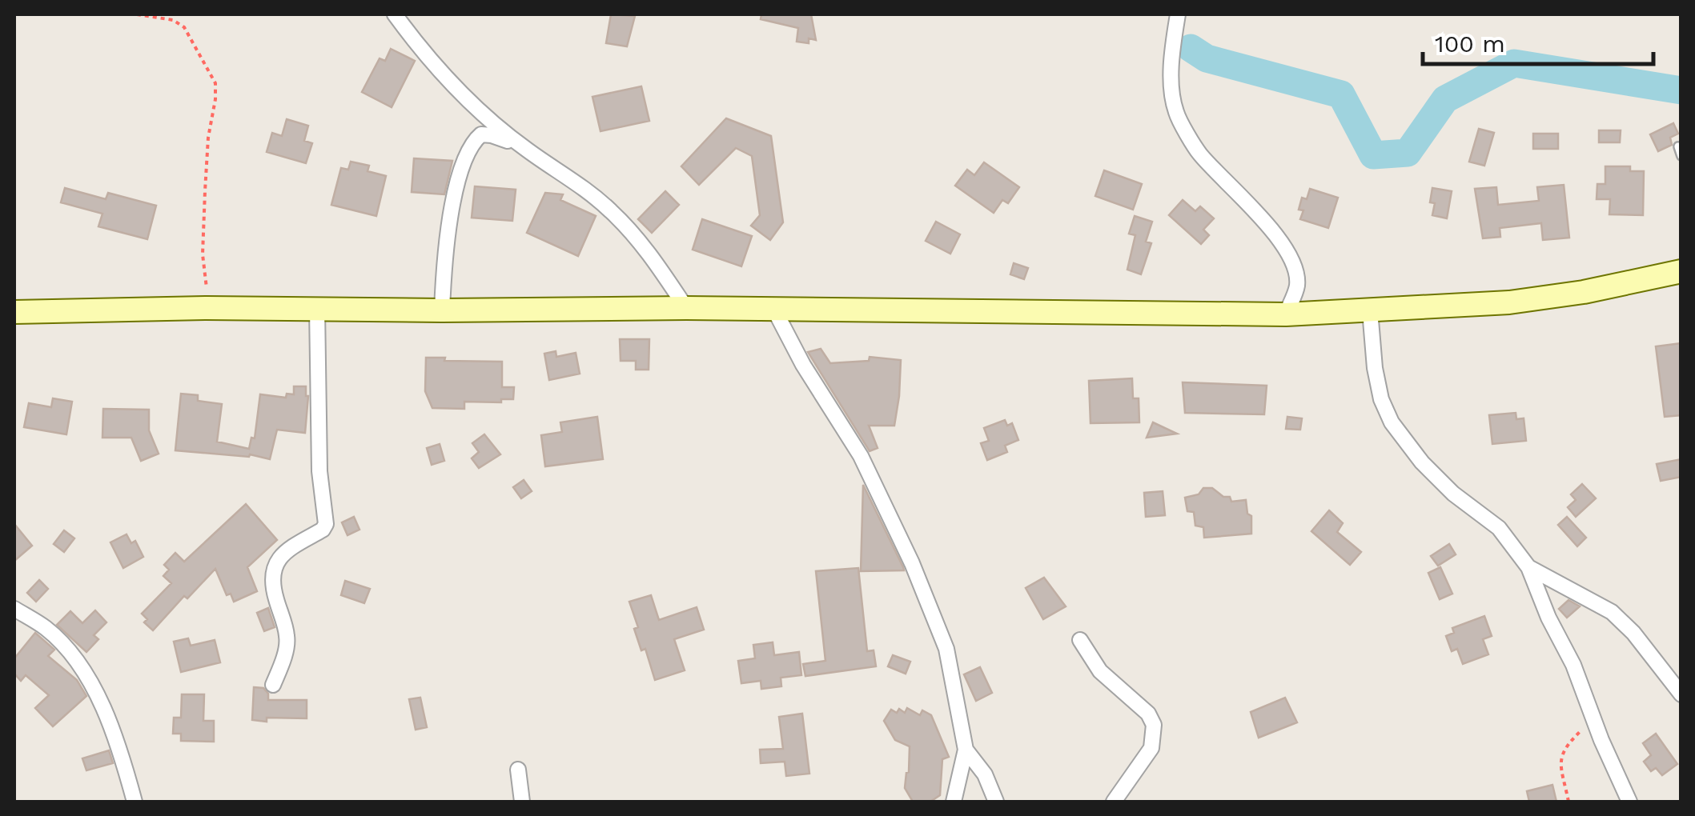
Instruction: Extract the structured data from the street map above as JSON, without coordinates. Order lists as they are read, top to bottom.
{
  "scale_bar": "100 m"
}
